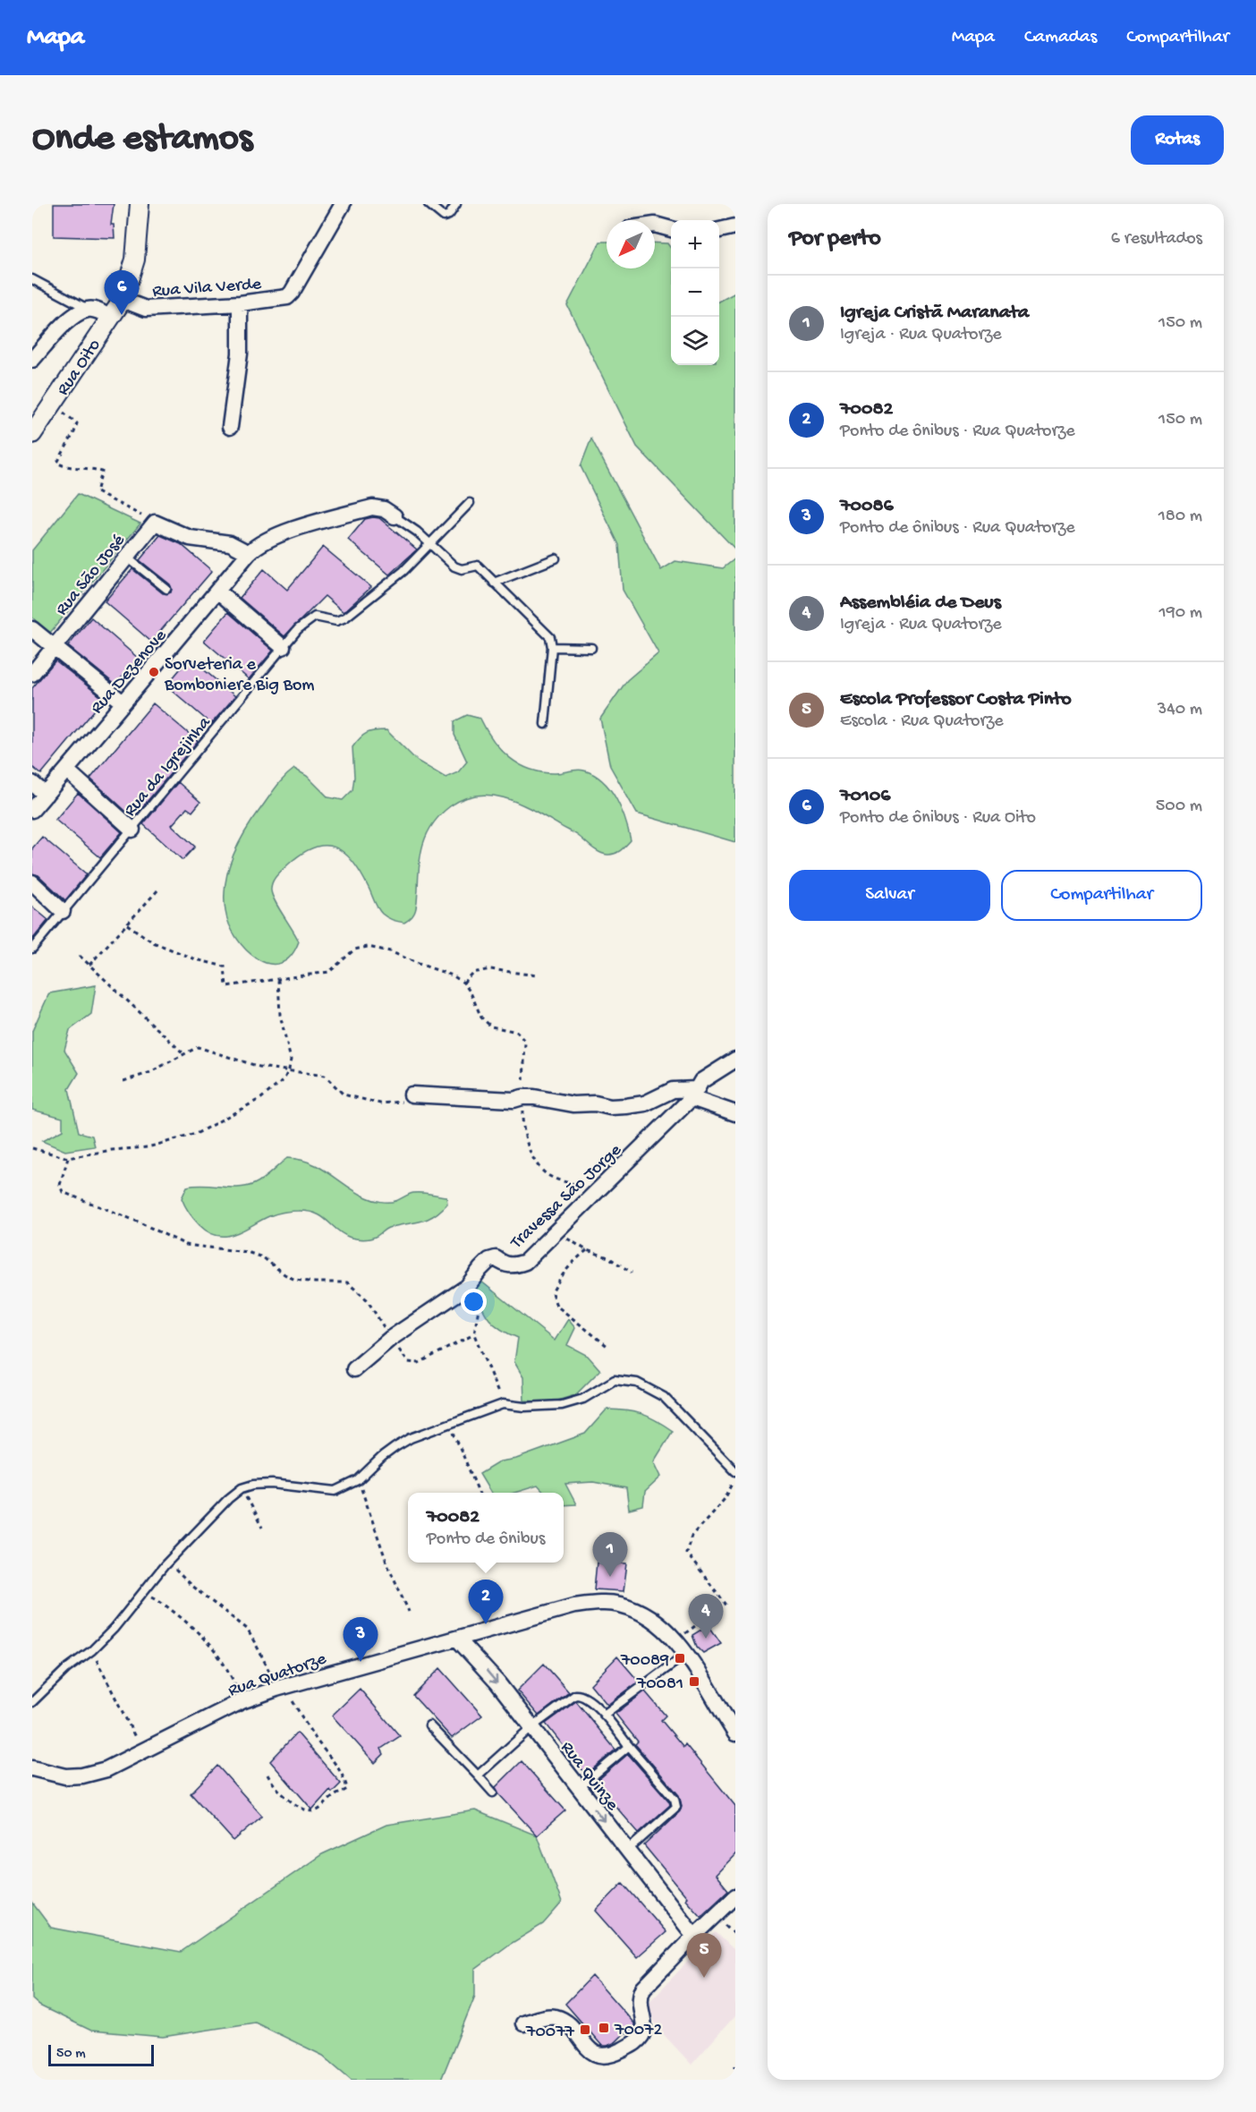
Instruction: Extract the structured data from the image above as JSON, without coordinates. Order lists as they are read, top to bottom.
{
  "streets": {
    "street": [
      "Rua Vila Verde",
      "Rua Oito",
      "Rua São José",
      "Rua Dezenove",
      "Travessa São Jorge",
      "Rua Quatorze",
      "Rua Quinze"
    ],
    "lane": ["Rua da Igrejinha"]
  },
  "crossings": [
    ["Rua Vila Verde", "Rua Oito"],
    ["Rua Quatorze", "Rua Quinze"]
  ],
  "one_way": ["Rua Quinze"],
  "places": {
    "other": ["Sorveteria e Bomboniere Big Bom"],
    "transit": [
      "70089",
      "70081",
      "70072",
      "70077"
    ]
  },
  "scale_bar": "50 m",
  "north": "bottom left",
  "page": {
    "header": "Mapa",
    "nav": ["Mapa", "Camadas", "Compartilhar"],
    "buttons": [
      "Rotas",
      ["Salvar", "Compartilhar"]
    ],
    "title": "Onde estamos",
    "heading": ["Por perto", "6 resultados"],
    "map_buttons": ["+", "−"],
    "pins": [
      "6",
      "1",
      "2",
      "4",
      "3",
      "5"
    ],
    "list": [
      {
        "mark": "1",
        "name": "Igreja Cristã Maranata",
        "note": "Igreja · Rua Quatorze",
        "value": "150 m"
      },
      {
        "mark": "2",
        "name": "70082",
        "note": "Ponto de ônibus · Rua Quatorze",
        "value": "150 m"
      },
      {
        "mark": "3",
        "name": "70086",
        "note": "Ponto de ônibus · Rua Quatorze",
        "value": "180 m"
      },
      {
        "mark": "4",
        "name": "Assembléia de Deus",
        "note": "Igreja · Rua Quatorze",
        "value": "190 m"
      },
      {
        "mark": "5",
        "name": "Escola Professor Costa Pinto",
        "note": "Escola · Rua Quatorze",
        "value": "340 m"
      },
      {
        "mark": "6",
        "name": "70106",
        "note": "Ponto de ônibus · Rua Oito",
        "value": "500 m"
      }
    ],
    "popup": ["70082", "Ponto de ônibus"],
    "scale": "50 m"
  }
}
